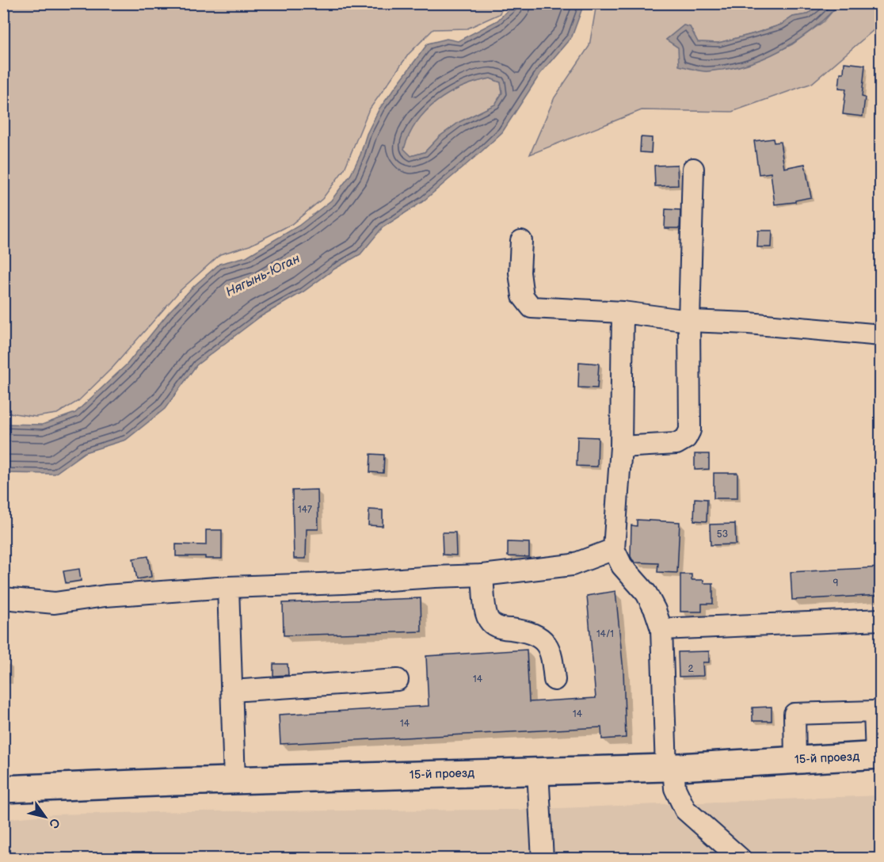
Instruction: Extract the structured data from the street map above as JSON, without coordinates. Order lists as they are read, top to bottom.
{
  "streets": {
    "main road": ["15-й проезд"]
  },
  "water": ["Нягынь-Юган"],
  "house_numbers": [
    "147",
    "53",
    "9",
    "14/1",
    "2",
    "14",
    "14",
    "14"
  ],
  "north": "bottom right"
}
